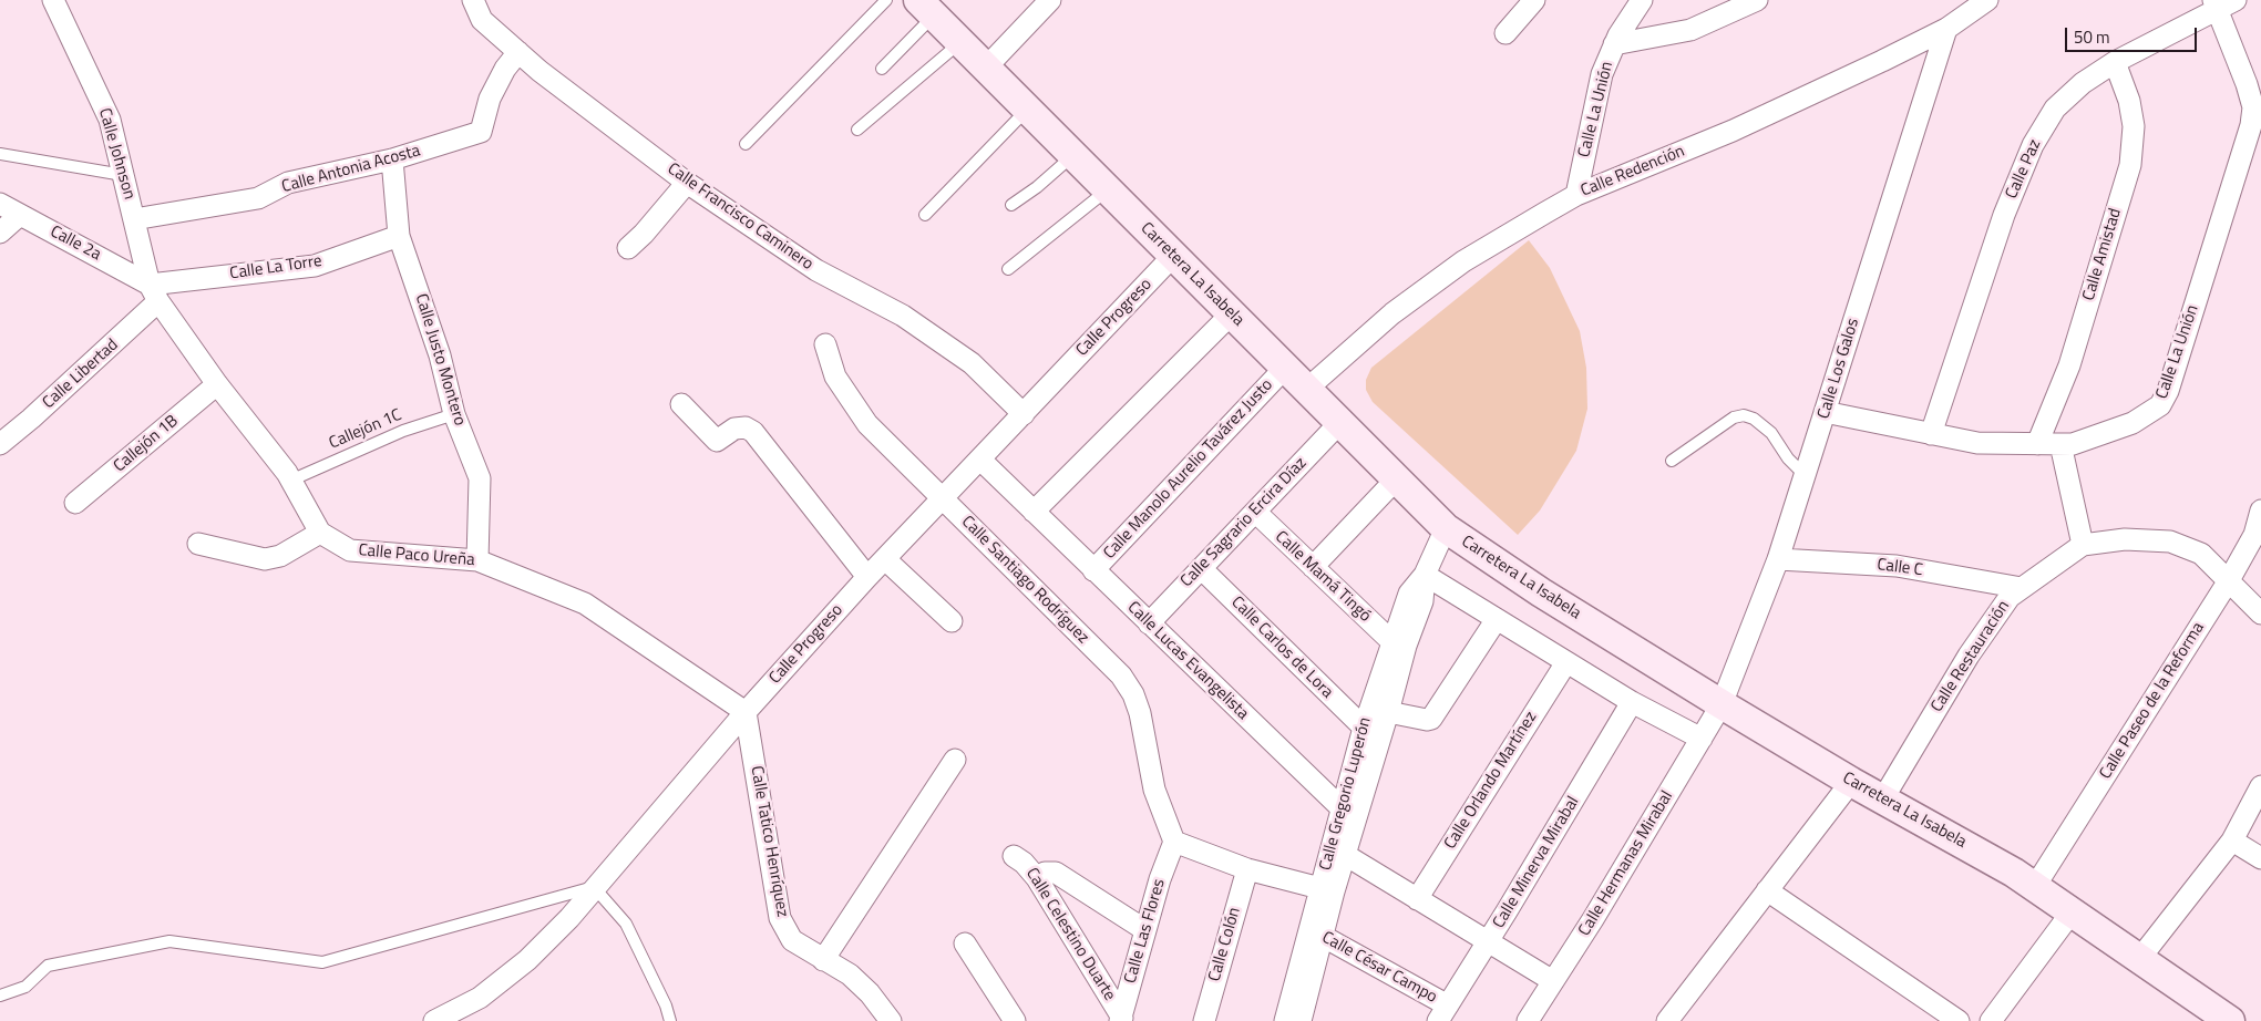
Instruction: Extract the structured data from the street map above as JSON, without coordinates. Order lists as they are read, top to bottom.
{
  "streets": {
    "main road": ["Carretera La Isabela"],
    "street": [
      "Calle La Unión",
      "Calle Johnson",
      "Calle Antonia Acosta",
      "Calle Paz",
      "Calle Redención",
      "Calle Francisco Caminero",
      "Calle 2a",
      "Calle Amistad",
      "Calle La Torre",
      "Calle Progreso",
      "Calle Justo Montero",
      "Calle Los Galos",
      "Calle Libertad",
      "Callejón 1B",
      "Calle Manolo Aurelio Tavárez Justo",
      "Calle Sagrario Ercira Díaz",
      "Calle Paco Ureña",
      "Calle C",
      "Calle Mamá Tingó",
      "Calle Santiago Rodríguez",
      "Calle Carlos de Lora",
      "Calle Restauración",
      "Calle Lucas Evangelista",
      "Calle Paseo de la Reforma",
      "Calle Orlando Martínez",
      "Calle Gregorio Luperón",
      "Calle Tatico Henríquez",
      "Calle Minerva Mirabal",
      "Calle Hermanas Mirabal",
      "Calle Las Flores",
      "Calle Celestino Duarte",
      "Calle Colón",
      "Calle César Campo"
    ],
    "lane": ["Callejón 1C"]
  },
  "crossings": [
    ["Calle La Unión", "Calle Paz"],
    ["Calle La Unión", "Calle Redención"],
    ["Calle La Unión", "Calle Amistad"],
    ["Calle La Unión", "Calle Los Galos"],
    ["Calle Johnson", "Calle Antonia Acosta"],
    ["Calle Johnson", "Calle 2a"],
    ["Calle Johnson", "Calle La Torre"],
    ["Calle Johnson", "Calle Libertad"],
    ["Calle Johnson", "Calle Paco Ureña"],
    ["Calle Antonia Acosta", "Calle Francisco Caminero"],
    ["Calle Antonia Acosta", "Calle Justo Montero"],
    ["Calle Paz", "Calle Amistad"],
    ["Calle Redención", "Carretera La Isabela"],
    ["Calle Redención", "Calle Los Galos"],
    ["Calle Francisco Caminero", "Calle Progreso"],
    ["Calle 2a", "Calle La Torre"],
    ["Calle 2a", "Calle Libertad"],
    ["Calle 2a", "Calle Paco Ureña"],
    ["Calle La Torre", "Calle Justo Montero"],
    ["Calle La Torre", "Calle Libertad"],
    ["Calle La Torre", "Calle Paco Ureña"],
    ["Carretera La Isabela", "Calle Progreso"],
    ["Carretera La Isabela", "Calle Los Galos"],
    ["Carretera La Isabela", "Calle Manolo Aurelio Tavárez Justo"],
    ["Carretera La Isabela", "Calle Sagrario Ercira Díaz"],
    ["Carretera La Isabela", "Calle Restauración"],
    ["Carretera La Isabela", "Calle Paseo de la Reforma"],
    ["Carretera La Isabela", "Calle Gregorio Luperón"],
    ["Carretera La Isabela", "Calle Hermanas Mirabal"],
    ["Calle Progreso", "Calle Paco Ureña"],
    ["Calle Progreso", "Calle Santiago Rodríguez"],
    ["Calle Progreso", "Calle Lucas Evangelista"],
    ["Calle Progreso", "Calle Tatico Henríquez"],
    ["Calle Justo Montero", "Callejón 1C"],
    ["Calle Justo Montero", "Calle Paco Ureña"],
    ["Calle Los Galos", "Calle C"],
    ["Calle Los Galos", "Calle Hermanas Mirabal"],
    ["Calle Libertad", "Calle Paco Ureña"],
    ["Callejón 1C", "Calle Paco Ureña"],
    ["Callejón 1B", "Calle Paco Ureña"],
    ["Calle Manolo Aurelio Tavárez Justo", "Calle Lucas Evangelista"],
    ["Calle Sagrario Ercira Díaz", "Calle Mamá Tingó"],
    ["Calle Sagrario Ercira Díaz", "Calle Carlos de Lora"],
    ["Calle Sagrario Ercira Díaz", "Calle Lucas Evangelista"],
    ["Calle Paco Ureña", "Calle Tatico Henríquez"],
    ["Calle C", "Calle Restauración"],
    ["Calle Mamá Tingó", "Calle Gregorio Luperón"],
    ["Calle Santiago Rodríguez", "Calle Las Flores"],
    ["Calle Carlos de Lora", "Calle Gregorio Luperón"],
    ["Calle Restauración", "Calle Paseo de la Reforma"],
    ["Calle Lucas Evangelista", "Calle Gregorio Luperón"],
    ["Calle Gregorio Luperón", "Calle César Campo"],
    ["Calle Minerva Mirabal", "Calle César Campo"],
    ["Calle Las Flores", "Calle Celestino Duarte"]
  ],
  "scale_bar": "50 m"
}
